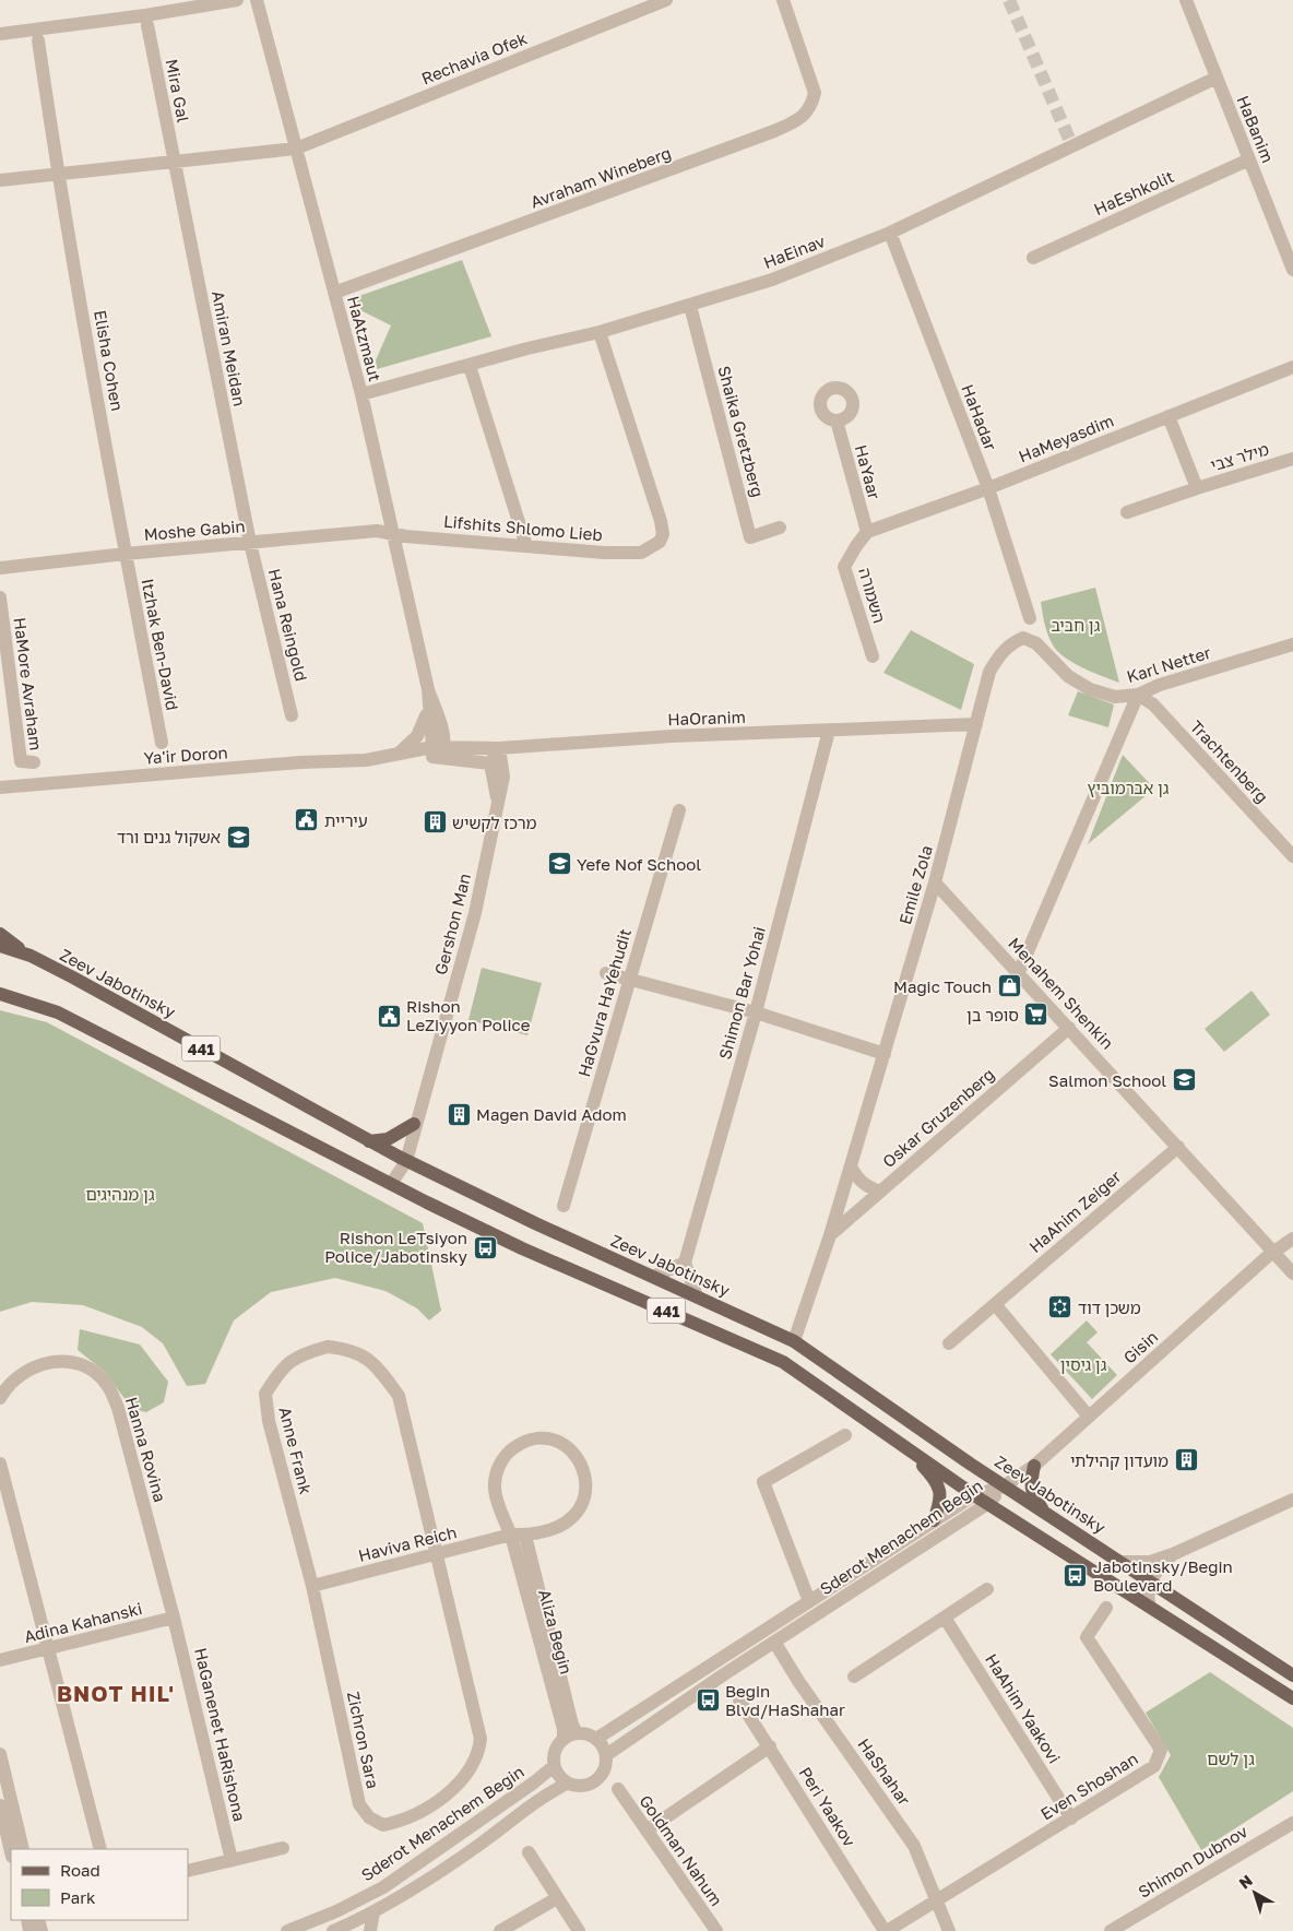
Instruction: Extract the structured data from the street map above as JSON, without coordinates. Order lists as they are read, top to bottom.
{
  "streets": {
    "main road": ["Zeev Jabotinsky", "441"],
    "street": [
      "Rechavia Ofek",
      "Mira Gal",
      "HaBanim",
      "Avraham Wineberg",
      "HaEshkolit",
      "HaEinav",
      "HaAtzmaut",
      "Amiran Meidan",
      "Elisha Cohen",
      "HaHadar",
      "Shaika Gretzberg",
      "HaMeyasdim",
      "מילר צבי",
      "HaYaar",
      "Lifshits Shlomo Lieb",
      "Moshe Gabin",
      "השמורה",
      "Hana Reingold",
      "Itzhak Ben-David",
      "Karl Netter",
      "HaMore Avraham",
      "HaOranim",
      "Ya'ir Doron",
      "Trachtenberg",
      "Emile Zola",
      "Gershon Man",
      "Shimon Bar Yohai",
      "Menahem Shenkin",
      "HaGvura HaYehudit",
      "Oskar Gruzenberg",
      "HaAhim Zeiger",
      "Gisin",
      "Hanna Rovina",
      "Anne Frank",
      "Sderot Menachem Begin",
      "Haviva Reich",
      "Adina Kahanski",
      "Aliza Begin",
      "HaAhim Yaakovi",
      "HaGanenet HaRishona",
      "Zichron Sara",
      "HaShahar",
      "Even Shoshan",
      "Peri Yaakov",
      "Goldman Nahum",
      "Shimon Dubnov"
    ]
  },
  "crossings": [
    ["Rechavia Ofek", "HaAtzmaut"],
    ["Mira Gal", "Amiran Meidan"],
    ["HaBanim", "HaEshkolit"],
    ["HaBanim", "HaEinav"],
    ["Avraham Wineberg", "HaAtzmaut"],
    ["HaEinav", "HaAtzmaut"],
    ["HaEinav", "HaHadar"],
    ["HaEinav", "Shaika Gretzberg"],
    ["HaEinav", "Lifshits Shlomo Lieb"],
    ["HaAtzmaut", "Lifshits Shlomo Lieb"],
    ["HaAtzmaut", "Moshe Gabin"],
    ["HaAtzmaut", "HaOranim"],
    ["HaAtzmaut", "Ya'ir Doron"],
    ["Amiran Meidan", "Moshe Gabin"],
    ["Amiran Meidan", "Hana Reingold"],
    ["Elisha Cohen", "Moshe Gabin"],
    ["Elisha Cohen", "Itzhak Ben-David"],
    ["HaHadar", "HaMeyasdim"],
    ["HaMeyasdim", "מילר צבי"],
    ["HaMeyasdim", "HaYaar"],
    ["HaMeyasdim", "השמורה"],
    ["HaYaar", "השמורה"],
    ["Lifshits Shlomo Lieb", "Moshe Gabin"],
    ["Moshe Gabin", "Hana Reingold"],
    ["Moshe Gabin", "Itzhak Ben-David"],
    ["Karl Netter", "Trachtenberg"],
    ["Karl Netter", "Emile Zola"],
    ["HaOranim", "Ya'ir Doron"],
    ["HaOranim", "Emile Zola"],
    ["HaOranim", "Gershon Man"],
    ["HaOranim", "Shimon Bar Yohai"],
    ["Emile Zola", "Zeev Jabotinsky"],
    ["Emile Zola", "Menahem Shenkin"],
    ["Emile Zola", "Oskar Gruzenberg"],
    ["Gershon Man", "Zeev Jabotinsky"],
    ["Gershon Man", "441"],
    ["Zeev Jabotinsky", "Gisin"],
    ["Zeev Jabotinsky", "Sderot Menachem Begin"],
    ["Menahem Shenkin", "Oskar Gruzenberg"],
    ["Menahem Shenkin", "HaAhim Zeiger"],
    ["Menahem Shenkin", "Gisin"],
    ["441", "Sderot Menachem Begin"],
    ["Gisin", "Sderot Menachem Begin"],
    ["Hanna Rovina", "Adina Kahanski"],
    ["Hanna Rovina", "HaGanenet HaRishona"],
    ["Anne Frank", "Haviva Reich"],
    ["Anne Frank", "Zichron Sara"],
    ["Sderot Menachem Begin", "Aliza Begin"],
    ["Sderot Menachem Begin", "HaShahar"],
    ["Haviva Reich", "Aliza Begin"],
    ["Haviva Reich", "Zichron Sara"],
    ["Adina Kahanski", "HaGanenet HaRishona"],
    ["HaAhim Yaakovi", "Even Shoshan"],
    ["HaShahar", "Even Shoshan"],
    ["Even Shoshan", "Peri Yaakov"]
  ],
  "districts": ["BNOT HIL'"],
  "parks": [
    "גן חביב",
    "גן אברמוביץ",
    "גן מנהיגים",
    "גן גיסין",
    "גן לשם"
  ],
  "places": {
    "public building": ["עיריית", "Rishon LeZiyyon Police"],
    "building": ["מרכז לקשיש", "Magen David Adom", "מועדון קהילתי"],
    "school or university": ["אשקול גנים ורד", "Yefe Nof School", "Salmon School"],
    "shop": ["Magic Touch"],
    "supermarket": ["סופר בן"],
    "bus stop": ["Rishon LeTsiyon Police/Jabotinsky", "Jabotinsky/Begin Boulevard", "Begin Blvd/HaShahar"],
    "synagogue": ["משכן דוד"]
  },
  "legend": ["Road", "Park"],
  "north": "top left"
}
